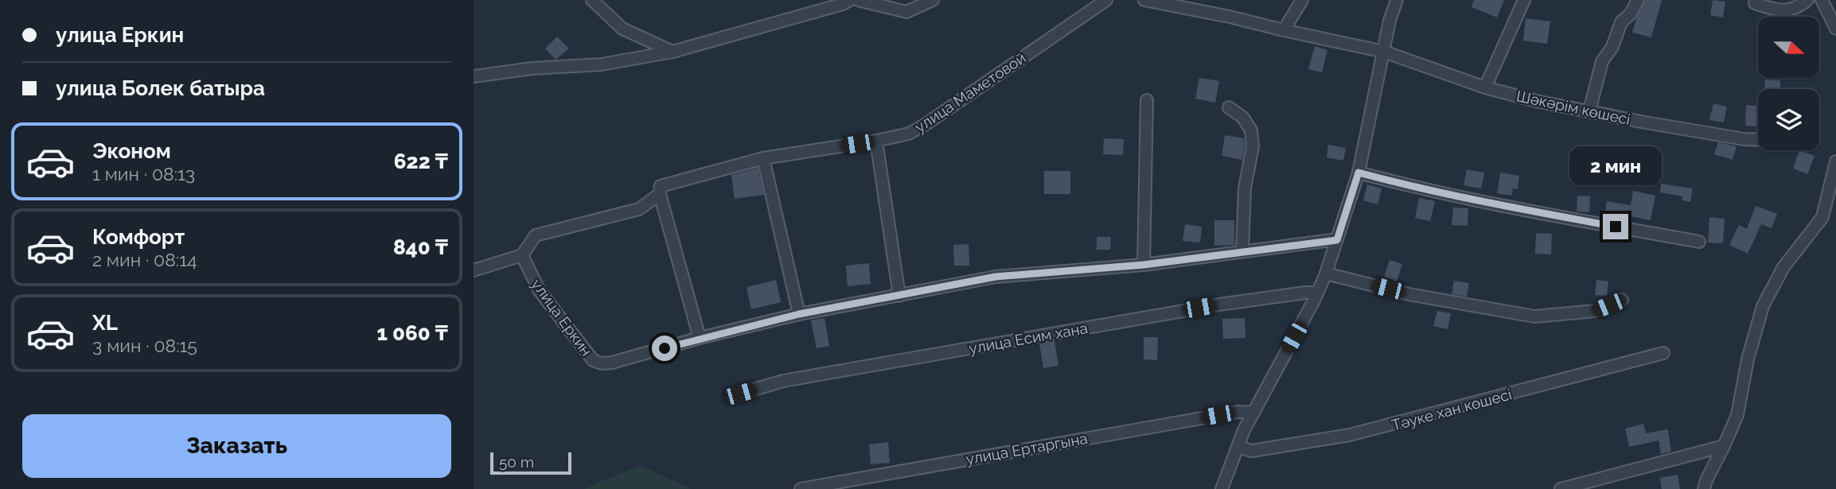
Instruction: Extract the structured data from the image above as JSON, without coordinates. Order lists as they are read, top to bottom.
{
  "streets": {
    "street": [
      "улица Маметовой",
      "Шәкәрім көшесі",
      "улица Еркин",
      "улица Есим хана",
      "Тәуке хан көшесі",
      "улица Ертаргына"
    ]
  },
  "scale_bar": "50 m",
  "north": "right",
  "page": {
    "banner": ["улица Еркин", "улица Болек батыра"],
    "list": [
      {
        "name": "Эконом",
        "note": "1 мин · 08:13",
        "value": "622 ₸"
      },
      {
        "name": "Комфорт",
        "note": "2 мин · 08:14",
        "value": "840 ₸"
      },
      {
        "name": "XL",
        "note": "3 мин · 08:15",
        "value": "1 060 ₸"
      }
    ],
    "bubble": "2 мин",
    "buttons": "Заказать",
    "scale": "50 m"
  }
}
